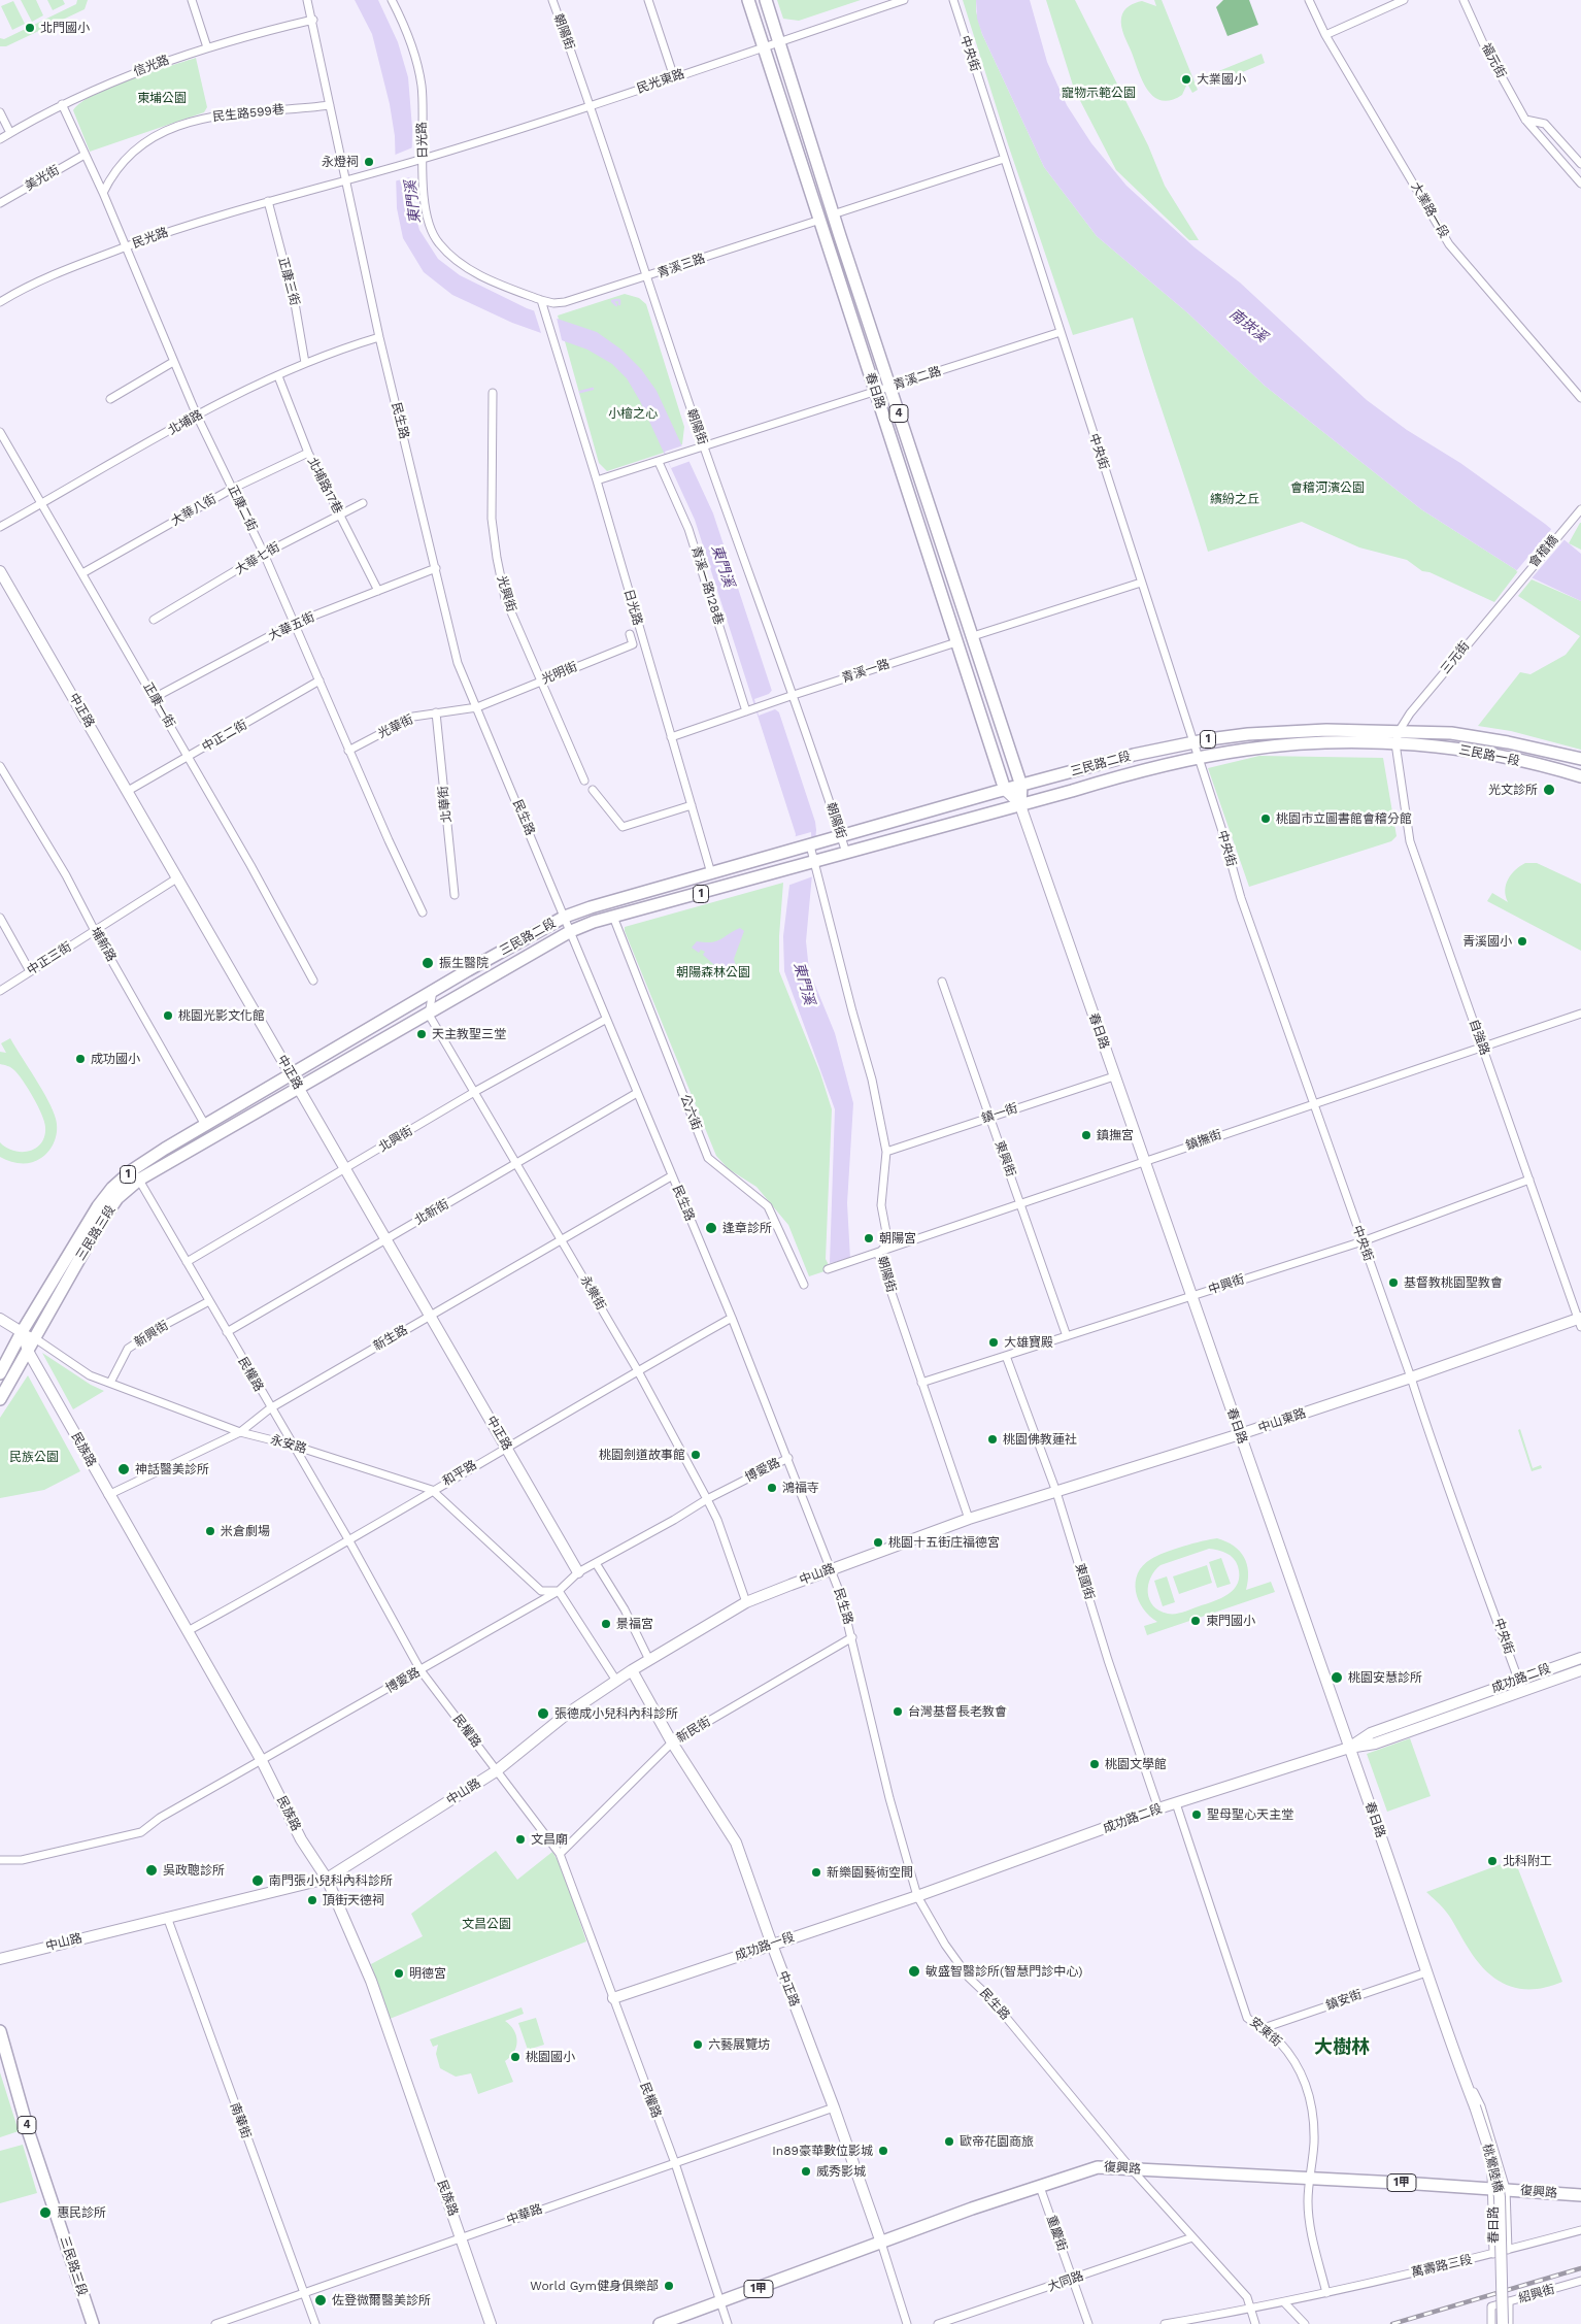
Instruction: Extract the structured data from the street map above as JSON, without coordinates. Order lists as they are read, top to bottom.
{
  "streets": {
    "main road": [
      "春日路",
      "4",
      "1",
      "三民路一段",
      "三民路二段",
      "三民路三段",
      "復興路",
      "1甲"
    ],
    "street": [
      "朝陽街",
      "中央街",
      "福元街",
      "信光路",
      "民光東路",
      "民生路599巷",
      "日光路",
      "美光街",
      "大業路一段",
      "民光路",
      "青溪三路",
      "正康三街",
      "青溪二路",
      "民生路",
      "北埔路",
      "北埔路17巷",
      "正康二街",
      "大華八街",
      "會稽橋",
      "大華七街",
      "青溪一路128巷",
      "光興街",
      "大華五街",
      "三元街",
      "青溪一路",
      "光明街",
      "正康一街",
      "中正路",
      "光華街",
      "中正二街",
      "北華街",
      "埔新路",
      "中正三街",
      "自強路",
      "公六街",
      "鎮一街",
      "北興街",
      "鎮撫街",
      "東興街",
      "北新街",
      "中興街",
      "永樂街",
      "新興街",
      "新生路",
      "民權路",
      "中山東路",
      "永安路",
      "民族路",
      "博愛路",
      "和平路",
      "中山路",
      "東國街",
      "成功路二段",
      "新民街",
      "成功路一段",
      "鎮安街",
      "安東街",
      "南華街",
      "桃鶯陸橋",
      "中華路",
      "重慶街",
      "萬壽路三段",
      "大同路",
      "紹興街"
    ]
  },
  "crossings": [
    ["朝陽街", "民光東路"],
    ["朝陽街", "青溪三路"],
    ["朝陽街", "青溪二路"],
    ["朝陽街", "青溪一路"],
    ["朝陽街", "三民路二段"],
    ["朝陽街", "鎮一街"],
    ["朝陽街", "鎮撫街"],
    ["朝陽街", "中興街"],
    ["朝陽街", "中山東路"],
    ["中央街", "青溪二路"],
    ["中央街", "三民路二段"],
    ["中央街", "鎮撫街"],
    ["中央街", "中興街"],
    ["中央街", "中山東路"],
    ["中央街", "成功路二段"],
    ["信光路", "民生路"],
    ["信光路", "正康二街"],
    ["民光東路", "日光路"],
    ["民光東路", "民光路"],
    ["民光東路", "春日路"],
    ["民光東路", "民生路"],
    ["民生路599巷", "民生路"],
    ["民生路599巷", "正康二街"],
    ["日光路", "青溪三路"],
    ["日光路", "三民路二段"],
    ["美光街", "正康二街"],
    ["民光路", "正康三街"],
    ["民光路", "民生路"],
    ["民光路", "正康二街"],
    ["青溪三路", "春日路"],
    ["正康三街", "北埔路"],
    ["青溪二路", "春日路"],
    ["青溪二路", "青溪一路128巷"],
    ["春日路", "青溪一路"],
    ["春日路", "三民路二段"],
    ["春日路", "鎮一街"],
    ["春日路", "鎮撫街"],
    ["春日路", "中興街"],
    ["春日路", "中山東路"],
    ["春日路", "成功路二段"],
    ["春日路", "鎮安街"],
    ["春日路", "復興路"],
    ["春日路", "桃鶯陸橋"],
    ["春日路", "萬壽路三段"],
    ["民生路", "北埔路"],
    ["民生路", "大華五街"],
    ["民生路", "光明街"],
    ["民生路", "光華街"],
    ["民生路", "三民路二段"],
    ["民生路", "北興街"],
    ["民生路", "北新街"],
    ["民生路", "新生路"],
    ["民生路", "博愛路"],
    ["民生路", "和平路"],
    ["民生路", "中山路"],
    ["民生路", "成功路二段"],
    ["民生路", "新民街"],
    ["民生路", "成功路一段"],
    ["民生路", "復興路"],
    ["民生路", "大同路"],
    ["北埔路", "北埔路17巷"],
    ["北埔路", "正康二街"],
    ["北埔路", "正康一街"],
    ["北埔路17巷", "大華八街"],
    ["北埔路17巷", "大華七街"],
    ["北埔路17巷", "大華五街"],
    ["正康二街", "大華八街"],
    ["正康二街", "大華七街"],
    ["正康二街", "大華五街"],
    ["正康二街", "光華街"],
    ["正康二街", "中正二街"],
    ["大華八街", "正康一街"],
    ["會稽橋", "三元街"],
    ["青溪一路128巷", "青溪一路"],
    ["光興街", "光明街"],
    ["大華五街", "正康一街"],
    ["三元街", "三民路一段"],
    ["三元街", "三民路二段"],
    ["三元街", "自強路"],
    ["光明街", "光華街"],
    ["正康一街", "中正二街"],
    ["中正路", "中正二街"],
    ["中正路", "三民路二段"],
    ["中正路", "中正三街"],
    ["中正路", "北興街"],
    ["中正路", "北新街"],
    ["中正路", "三民路三段"],
    ["中正路", "新生路"],
    ["中正路", "博愛路"],
    ["中正路", "和平路"],
    ["中正路", "中山路"],
    ["中正路", "新民街"],
    ["中正路", "成功路一段"],
    ["中正路", "復興路"],
    ["中正路", "中華路"],
    ["光華街", "北華街"],
    ["三民路一段", "三民路二段"],
    ["三民路一段", "自強路"],
    ["三民路二段", "自強路"],
    ["三民路二段", "公六街"],
    ["三民路二段", "三民路三段"],
    ["三民路二段", "永樂街"],
    ["埔新路", "中正三街"],
    ["埔新路", "三民路三段"],
    ["自強路", "鎮撫街"],
    ["自強路", "中興街"],
    ["自強路", "中山東路"],
    ["鎮一街", "東興街"],
    ["北興街", "永樂街"],
    ["北興街", "民權路"],
    ["鎮撫街", "東興街"],
    ["東興街", "中興街"],
    ["北新街", "永樂街"],
    ["北新街", "民權路"],
    ["三民路三段", "民權路"],
    ["三民路三段", "永安路"],
    ["三民路三段", "民族路"],
    ["中興街", "東國街"],
    ["永樂街", "新生路"],
    ["永樂街", "博愛路"],
    ["永樂街", "和平路"],
    ["永樂街", "中山路"],
    ["新興街", "民權路"],
    ["新興街", "永安路"],
    ["新生路", "民權路"],
    ["新生路", "永安路"],
    ["新生路", "民族路"],
    ["民權路", "永安路"],
    ["民權路", "博愛路"],
    ["民權路", "和平路"],
    ["民權路", "中山路"],
    ["民權路", "新民街"],
    ["民權路", "成功路一段"],
    ["民權路", "復興路"],
    ["民權路", "中華路"],
    ["中山東路", "中山路"],
    ["中山東路", "東國街"],
    ["永安路", "民族路"],
    ["永安路", "博愛路"],
    ["永安路", "和平路"],
    ["民族路", "博愛路"],
    ["民族路", "和平路"],
    ["民族路", "中山路"],
    ["民族路", "中華路"],
    ["中山路", "南華街"],
    ["東國街", "成功路二段"],
    ["成功路二段", "成功路一段"],
    ["成功路二段", "安東街"],
    ["鎮安街", "安東街"],
    ["安東街", "復興路"],
    ["安東街", "萬壽路三段"],
    ["南華街", "中華路"],
    ["復興路", "重慶街"],
    ["重慶街", "大同路"]
  ],
  "districts": ["大樹林"],
  "water": ["東門溪", "南崁溪"],
  "parks": [
    "寵物示範公園",
    "東埔公園",
    "小檜之心",
    "會稽河濱公園",
    "繽紛之丘",
    "朝陽森林公園",
    "民族公園",
    "文昌公園"
  ],
  "places": [
    "北門國小",
    "大業國小",
    "永燈祠",
    "光文診所",
    "桃園市立圖書館會稽分館",
    "青溪國小",
    "振生醫院",
    "桃園光影文化館",
    "天主教聖三堂",
    "成功國小",
    "鎮撫宮",
    "逢章診所",
    "朝陽宮",
    "基督教桃園聖教會",
    "大雄寶殿",
    "桃園佛教蓮社",
    "桃園劍道故事館",
    "神話醫美診所",
    "鴻福寺",
    "米倉劇場",
    "桃園十五街庄福德宮",
    "東門國小",
    "景福宮",
    "桃園安慧診所",
    "台灣基督長老教會",
    "張德成小兒科內科診所",
    "桃園文學館",
    "聖母聖心天主堂",
    "文昌廟",
    "北科附工",
    "吳政聰診所",
    "新樂園藝術空間",
    "南門張小兒科內科診所",
    "頂街天德祠",
    "敏盛智醫診所(智慧門診中心)",
    "明德宮",
    "六藝展覽坊",
    "桃園國小",
    "歐帝花園商旅",
    "In89豪華數位影城",
    "威秀影城",
    "惠民診所",
    "World Gym健身俱樂部",
    "佐登微爾醫美診所"
  ]
}
